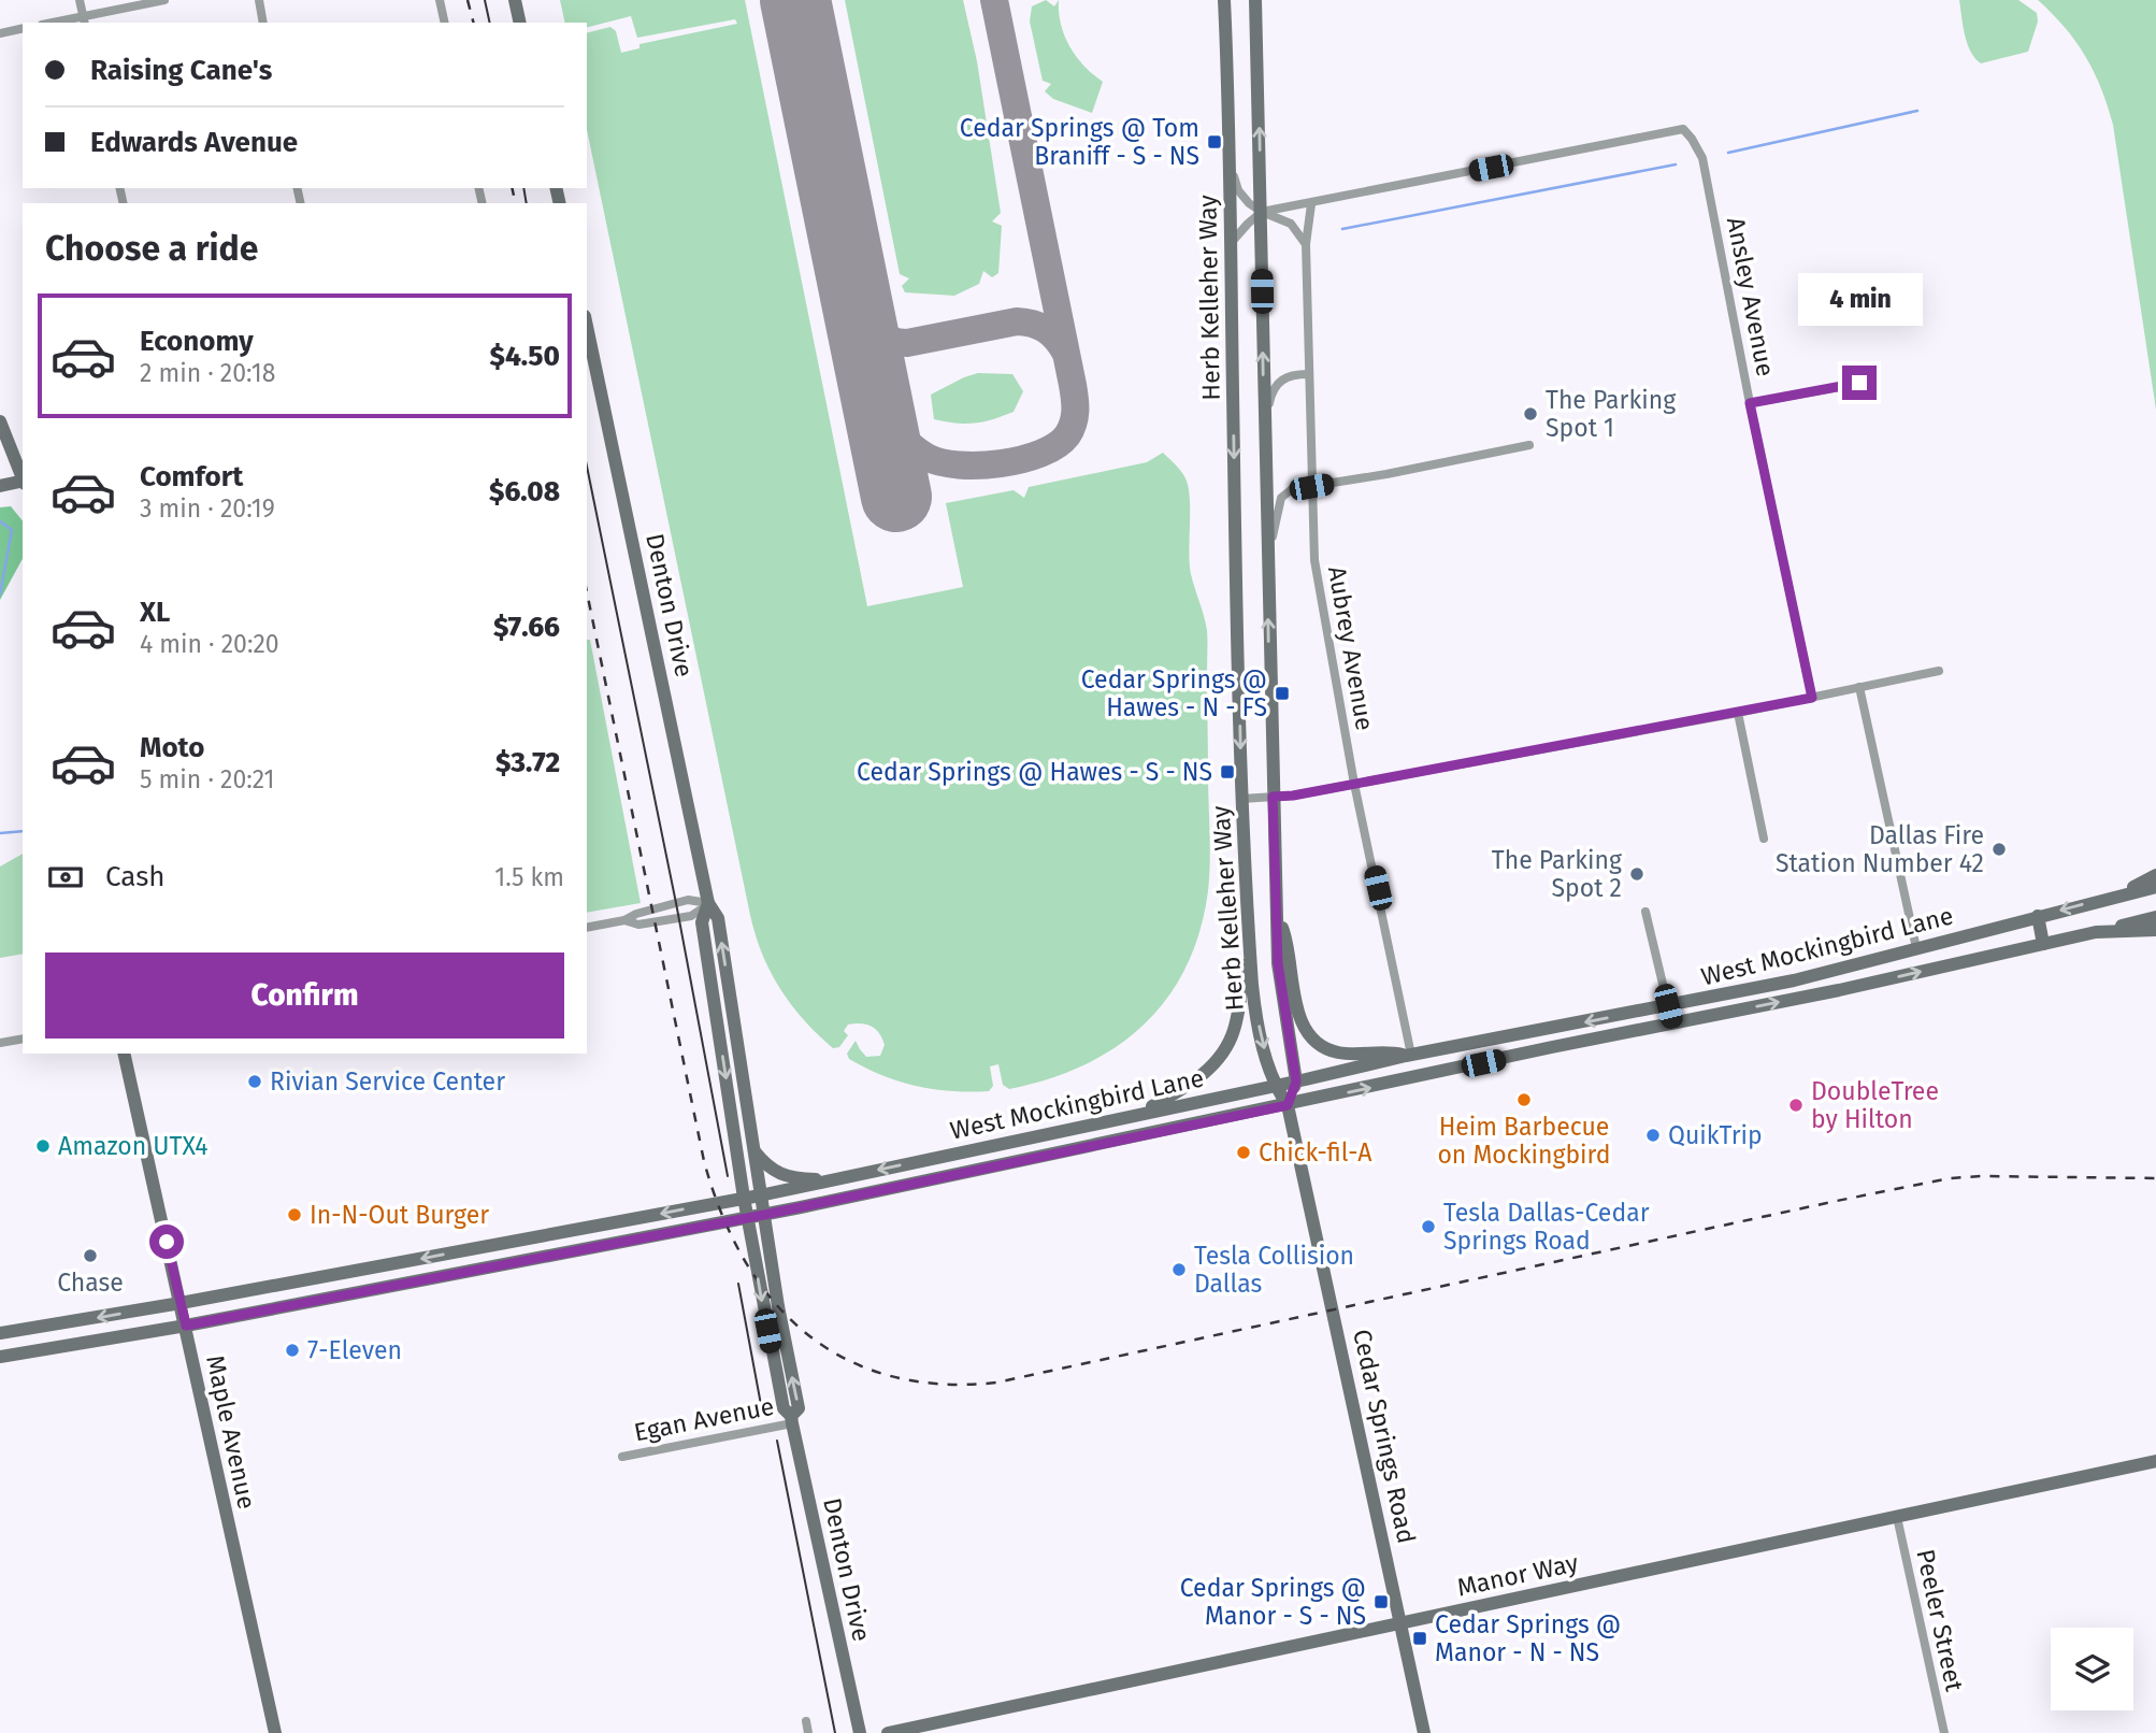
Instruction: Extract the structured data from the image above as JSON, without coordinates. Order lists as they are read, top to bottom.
{
  "streets": {
    "main road": [
      "Herb Kelleher Way",
      "Denton Drive",
      "West Mockingbird Lane",
      "Maple Avenue",
      "Cedar Springs Road",
      "Manor Way"
    ],
    "street": [
      "Ansley Avenue",
      "Aubrey Avenue",
      "Egan Avenue",
      "Peeler Street"
    ]
  },
  "crossings": [
    ["Ansley Avenue", "Aubrey Avenue"],
    ["Herb Kelleher Way", "West Mockingbird Lane"],
    ["Herb Kelleher Way", "Cedar Springs Road"],
    ["Denton Drive", "West Mockingbird Lane"],
    ["Denton Drive", "Egan Avenue"],
    ["Aubrey Avenue", "West Mockingbird Lane"],
    ["West Mockingbird Lane", "Maple Avenue"],
    ["West Mockingbird Lane", "Cedar Springs Road"],
    ["Cedar Springs Road", "Manor Way"],
    ["Manor Way", "Peeler Street"]
  ],
  "places": {
    "transit": [
      "Cedar Springs @ Tom Braniff - S - NS",
      "Cedar Springs @ Hawes - N - FS",
      "Cedar Springs @ Hawes - S - NS",
      "Cedar Springs @ Manor - S - NS",
      "Cedar Springs @ Manor - N - NS"
    ],
    "other": [
      "The Parking Spot 1",
      "Dallas Fire Station Number 42",
      "The Parking Spot 2",
      "Rivian Service Center",
      "Heim Barbecue on Mockingbird",
      "DoubleTree by Hilton",
      "QuikTrip",
      "Amazon UTX4",
      "Chick-fil-A",
      "In-N-Out Burger",
      "Tesla Dallas-Cedar Springs Road",
      "Chase",
      "Tesla Collision Dallas",
      "7-Eleven"
    ]
  },
  "page": {
    "banner": ["Raising Cane's", "Edwards Avenue"],
    "heading": "Choose a ride",
    "bubble": "4 min",
    "list": [
      {
        "name": "Economy",
        "note": "2 min · 20:18",
        "value": "$4.50"
      },
      {
        "name": "Comfort",
        "note": "3 min · 20:19",
        "value": "$6.08"
      },
      {
        "name": "XL",
        "note": "4 min · 20:20",
        "value": "$7.66"
      },
      {
        "name": "Moto",
        "note": "5 min · 20:21",
        "value": "$3.72"
      }
    ],
    "pay": ["Cash", "1.5 km"],
    "buttons": "Confirm"
  }
}
